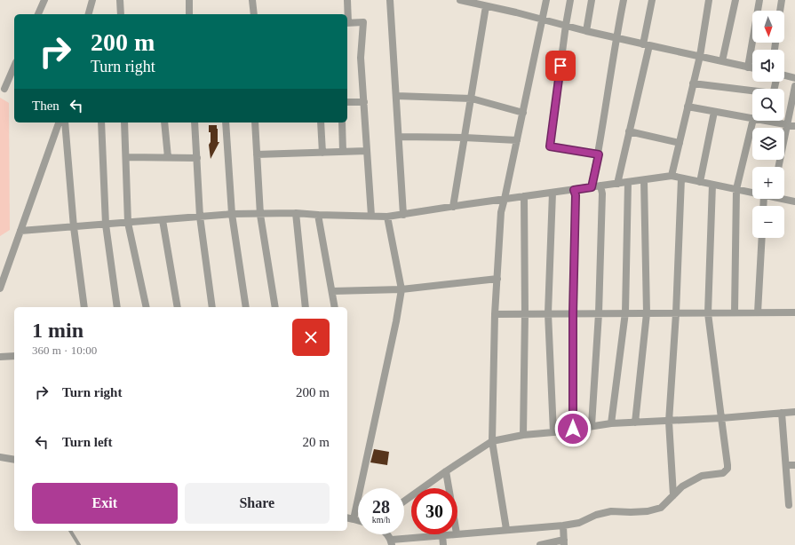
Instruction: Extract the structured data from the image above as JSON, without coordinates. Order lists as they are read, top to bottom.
{
  "north": "bottom",
  "page": {
    "map_buttons": ["+", "−"],
    "turn": ["200 m", "Turn right"],
    "then": "Then",
    "heading": ["1 min", "360 m · 10:00"],
    "list": [
      {
        "name": "Turn right",
        "value": "200 m"
      },
      {
        "name": "Turn left",
        "value": "20 m"
      }
    ],
    "buttons": ["Exit", "Share"],
    "speed": "28 km/h",
    "limit": "30"
  }
}
